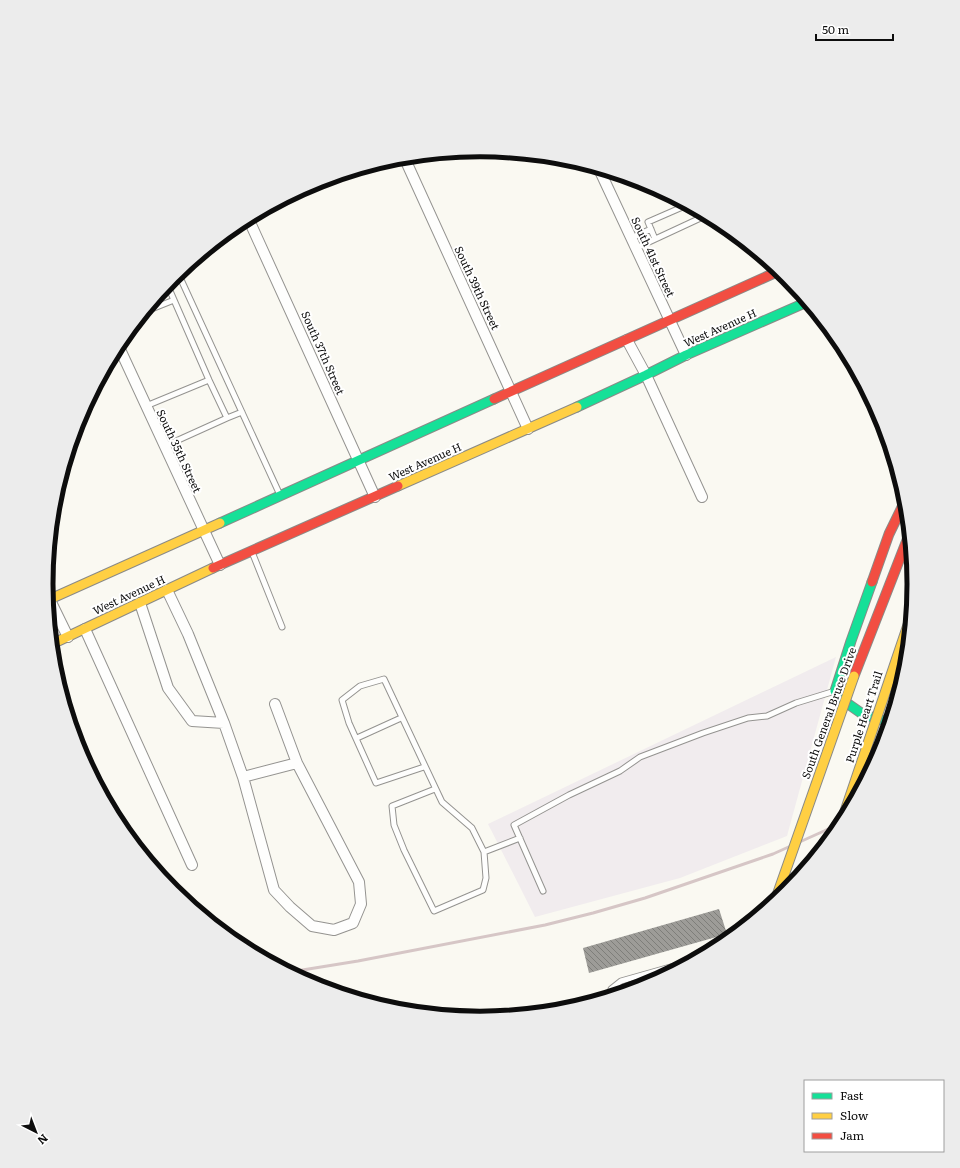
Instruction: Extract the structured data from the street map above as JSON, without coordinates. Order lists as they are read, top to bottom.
{
  "streets": {
    "main road": ["West Avenue H", "South General Bruce Drive", "Purple Heart Trail"],
    "street": [
      "South 41st Street",
      "South 39th Street",
      "South 37th Street",
      "South 35th Street"
    ]
  },
  "crossings": [
    ["South 41st Street", "West Avenue H"],
    ["South 39th Street", "West Avenue H"],
    ["West Avenue H", "South 37th Street"],
    ["West Avenue H", "South 35th Street"]
  ],
  "legend": ["Fast", "Slow", "Jam"],
  "scale_bar": "50 m",
  "north": "bottom right"
}
